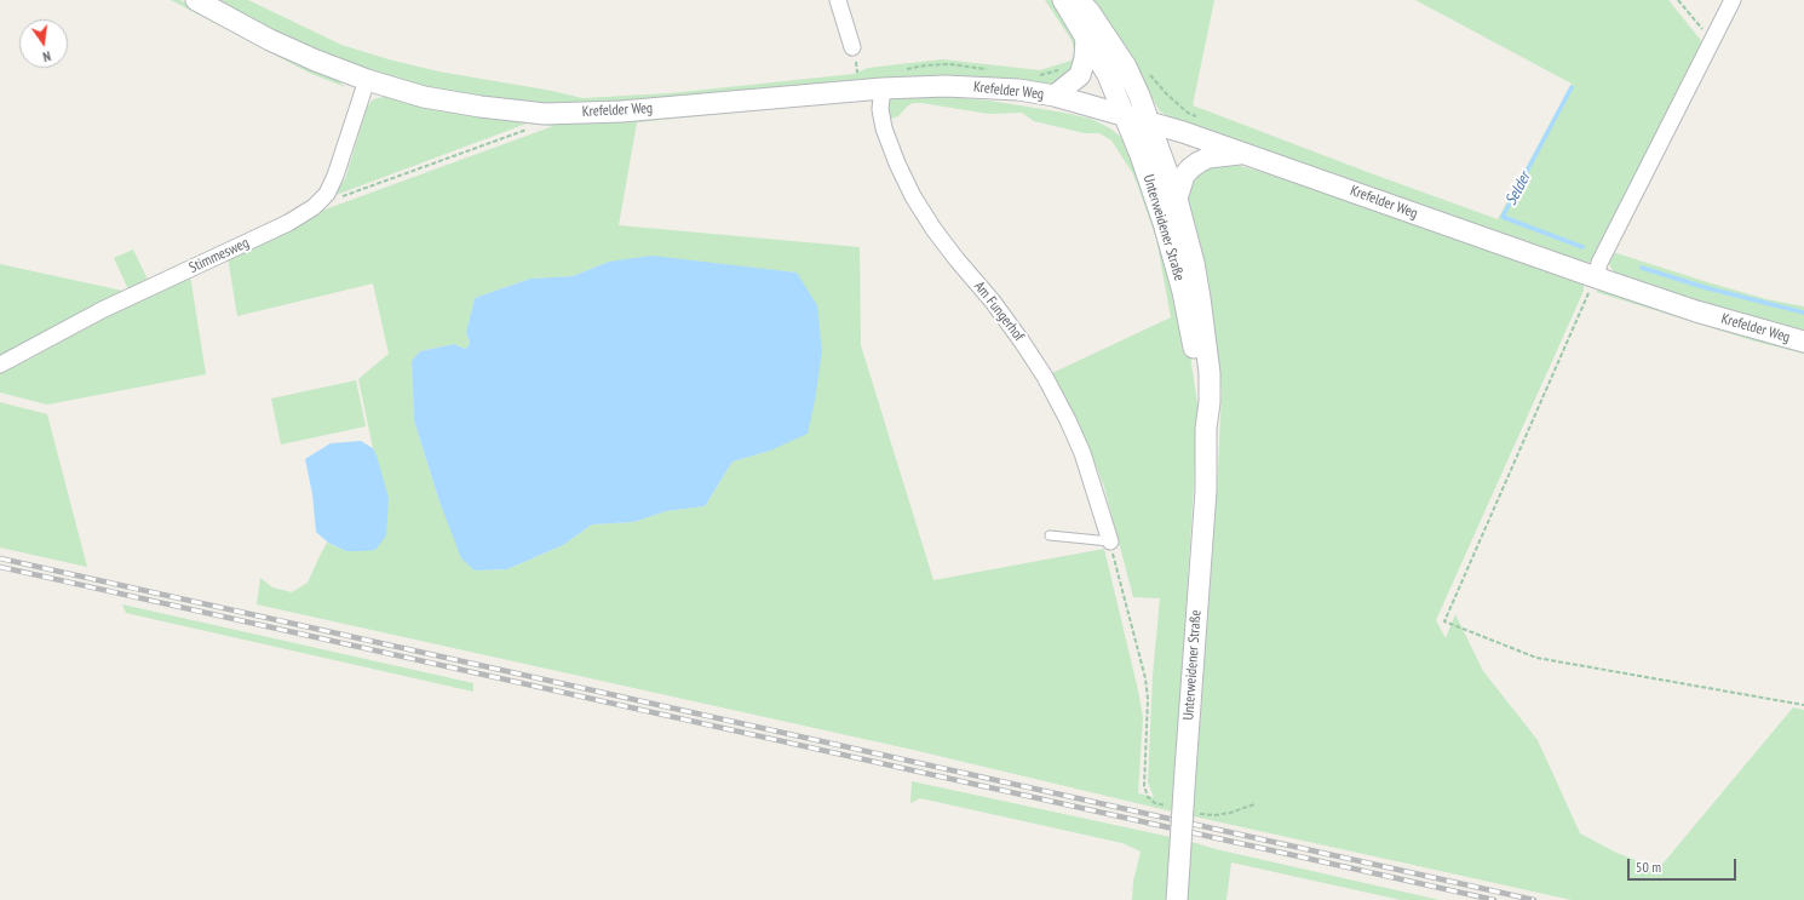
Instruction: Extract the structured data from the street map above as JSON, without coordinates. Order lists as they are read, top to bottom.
{
  "streets": {
    "street": [
      "Krefelder Weg",
      "Unterweidener Straße",
      "Stimmesweg",
      "Am Fungerhof"
    ]
  },
  "crossings": [
    ["Krefelder Weg", "Unterweidener Straße"],
    ["Krefelder Weg", "Stimmesweg"],
    ["Krefelder Weg", "Am Fungerhof"]
  ],
  "water": ["Selder"],
  "scale_bar": "50 m",
  "north": "bottom"
}
